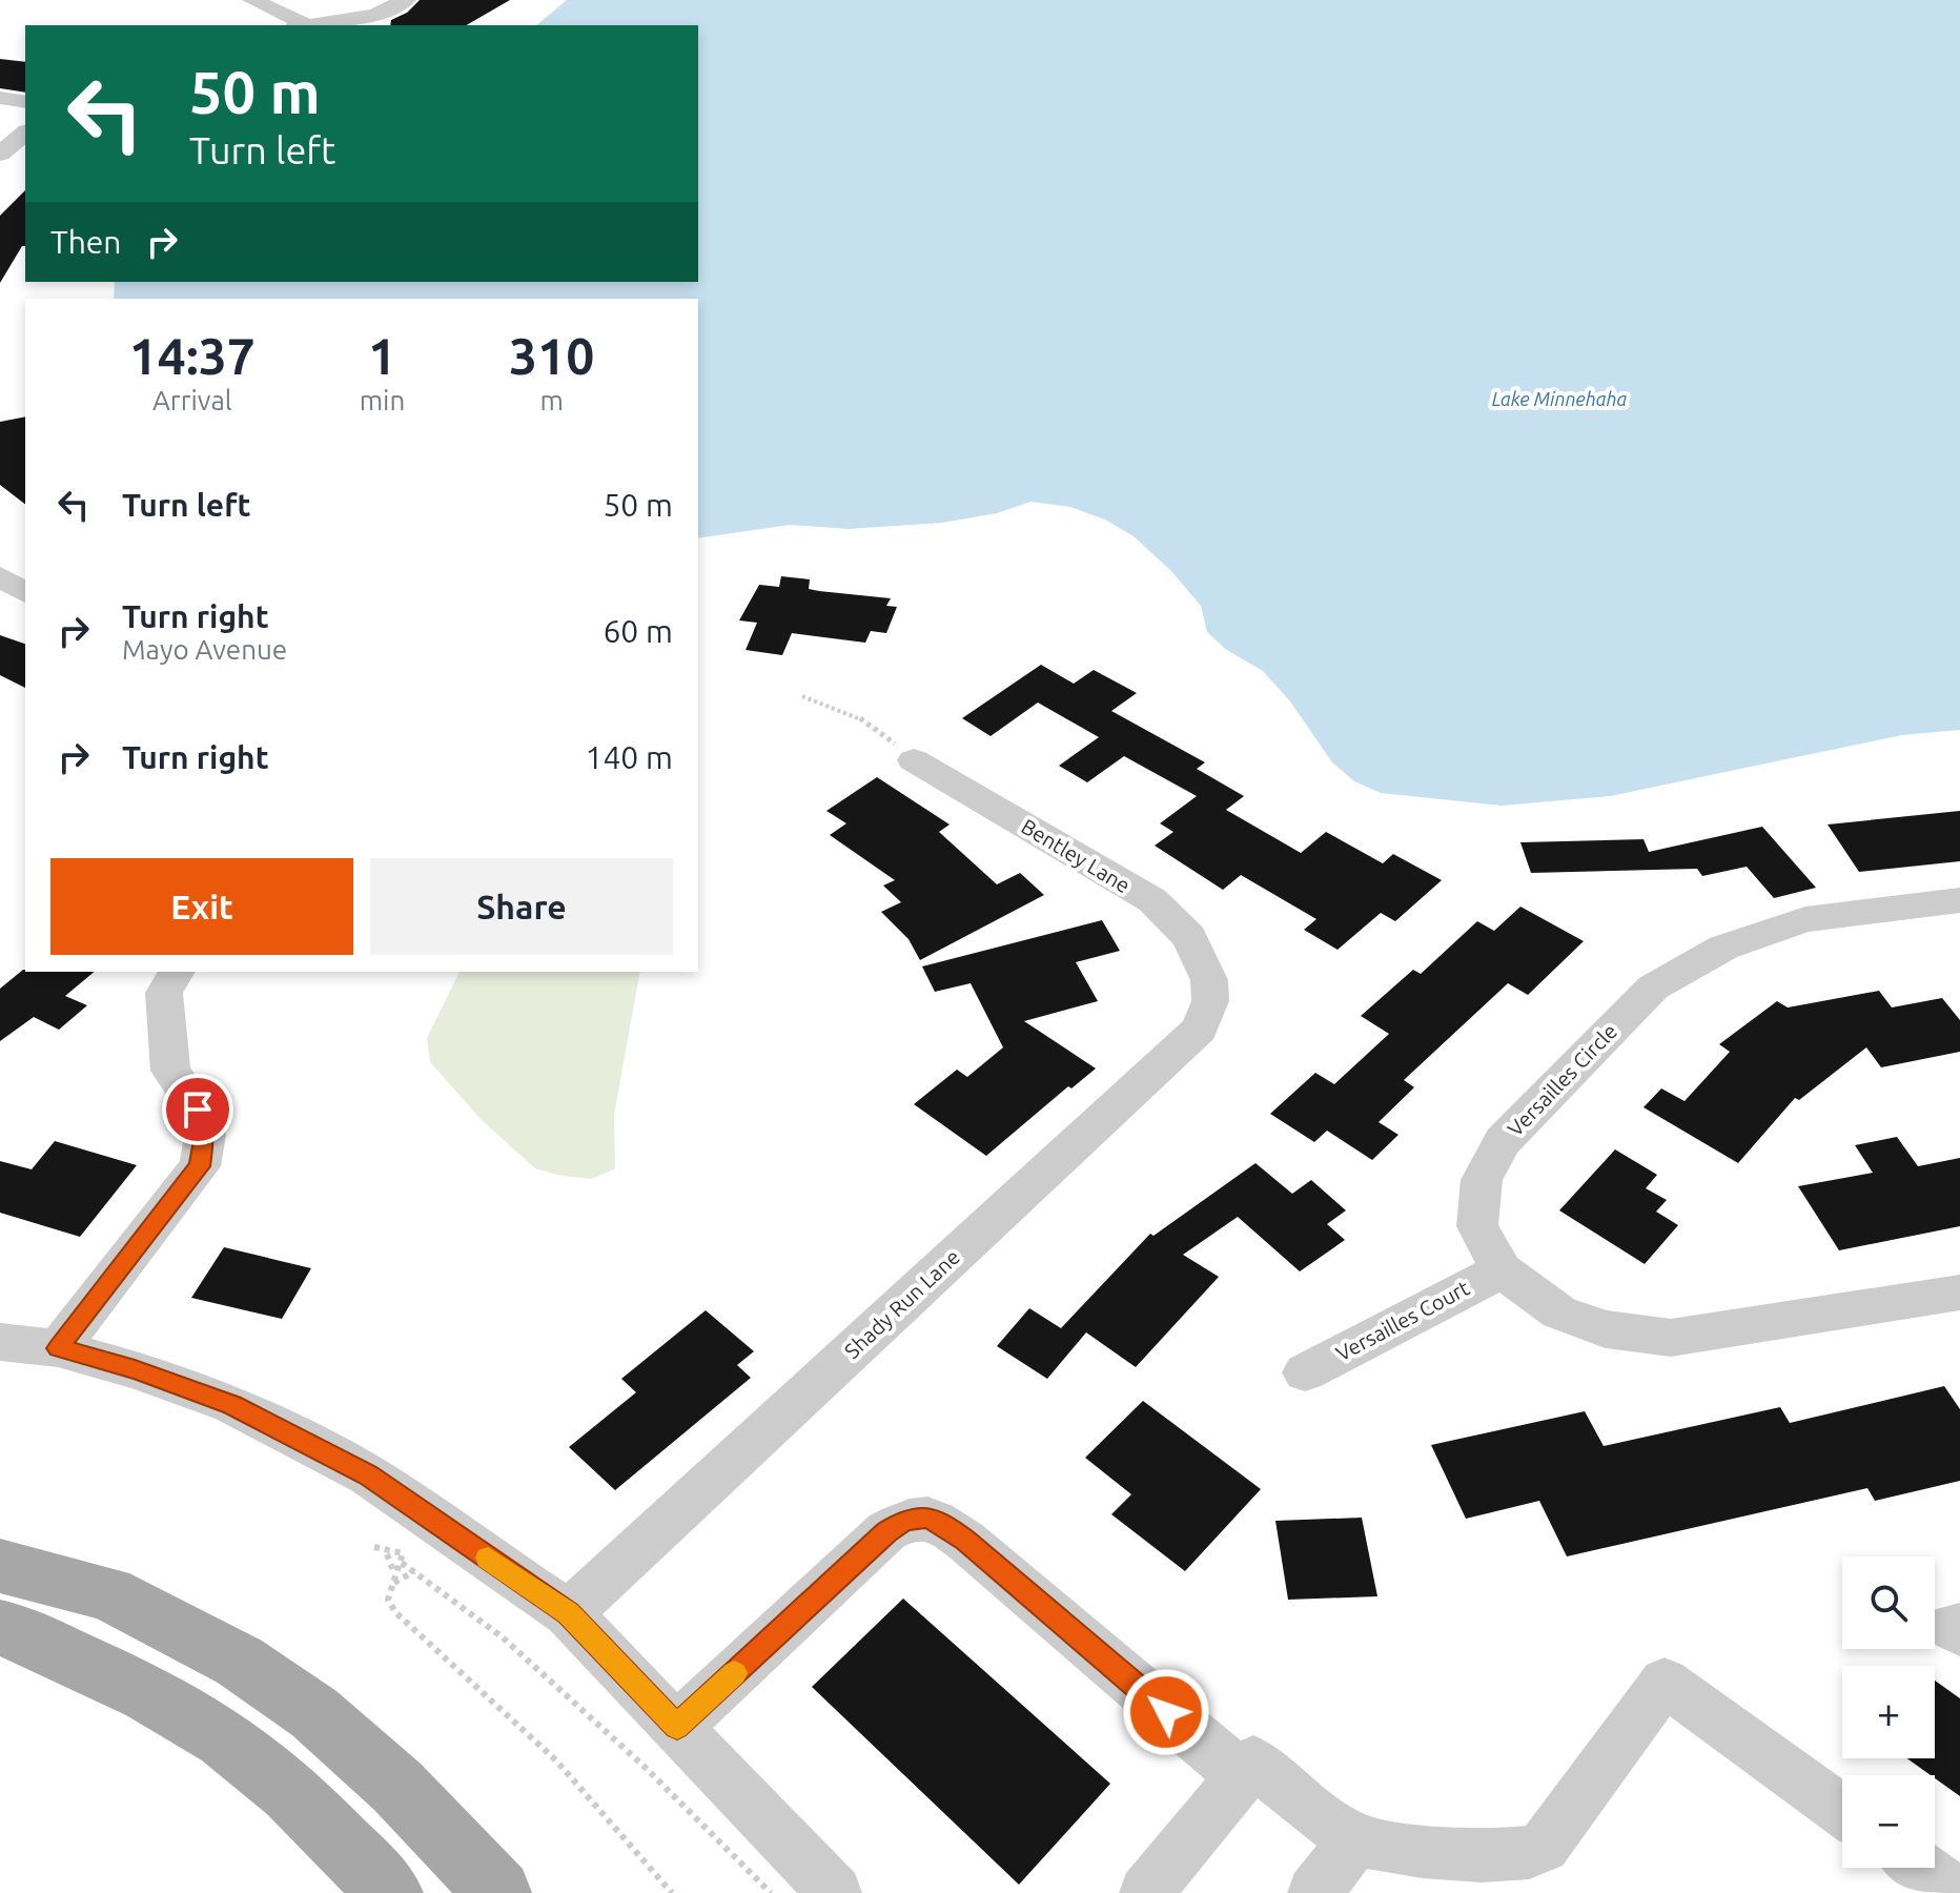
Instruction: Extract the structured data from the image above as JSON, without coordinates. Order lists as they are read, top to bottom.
{
  "streets": {
    "street": [
      "Bentley Lane",
      "Versailles Circle",
      "Shady Run Lane",
      "Versailles Court"
    ]
  },
  "crossings": [
    ["Bentley Lane", "Shady Run Lane"],
    ["Versailles Circle", "Versailles Court"]
  ],
  "water": ["Lake Minnehaha"],
  "page": {
    "turn": ["50 m", "Turn left"],
    "then": "Then",
    "eta": [
      "14:37",
      "Arrival",
      "1",
      "min",
      "310",
      "m"
    ],
    "list": [
      {
        "name": "Turn left",
        "value": "50 m"
      },
      {
        "name": "Turn right",
        "note": "Mayo Avenue",
        "value": "60 m"
      },
      {
        "name": "Turn right",
        "value": "140 m"
      }
    ],
    "buttons": ["Exit", "Share"],
    "map_buttons": ["+", "−"]
  }
}
